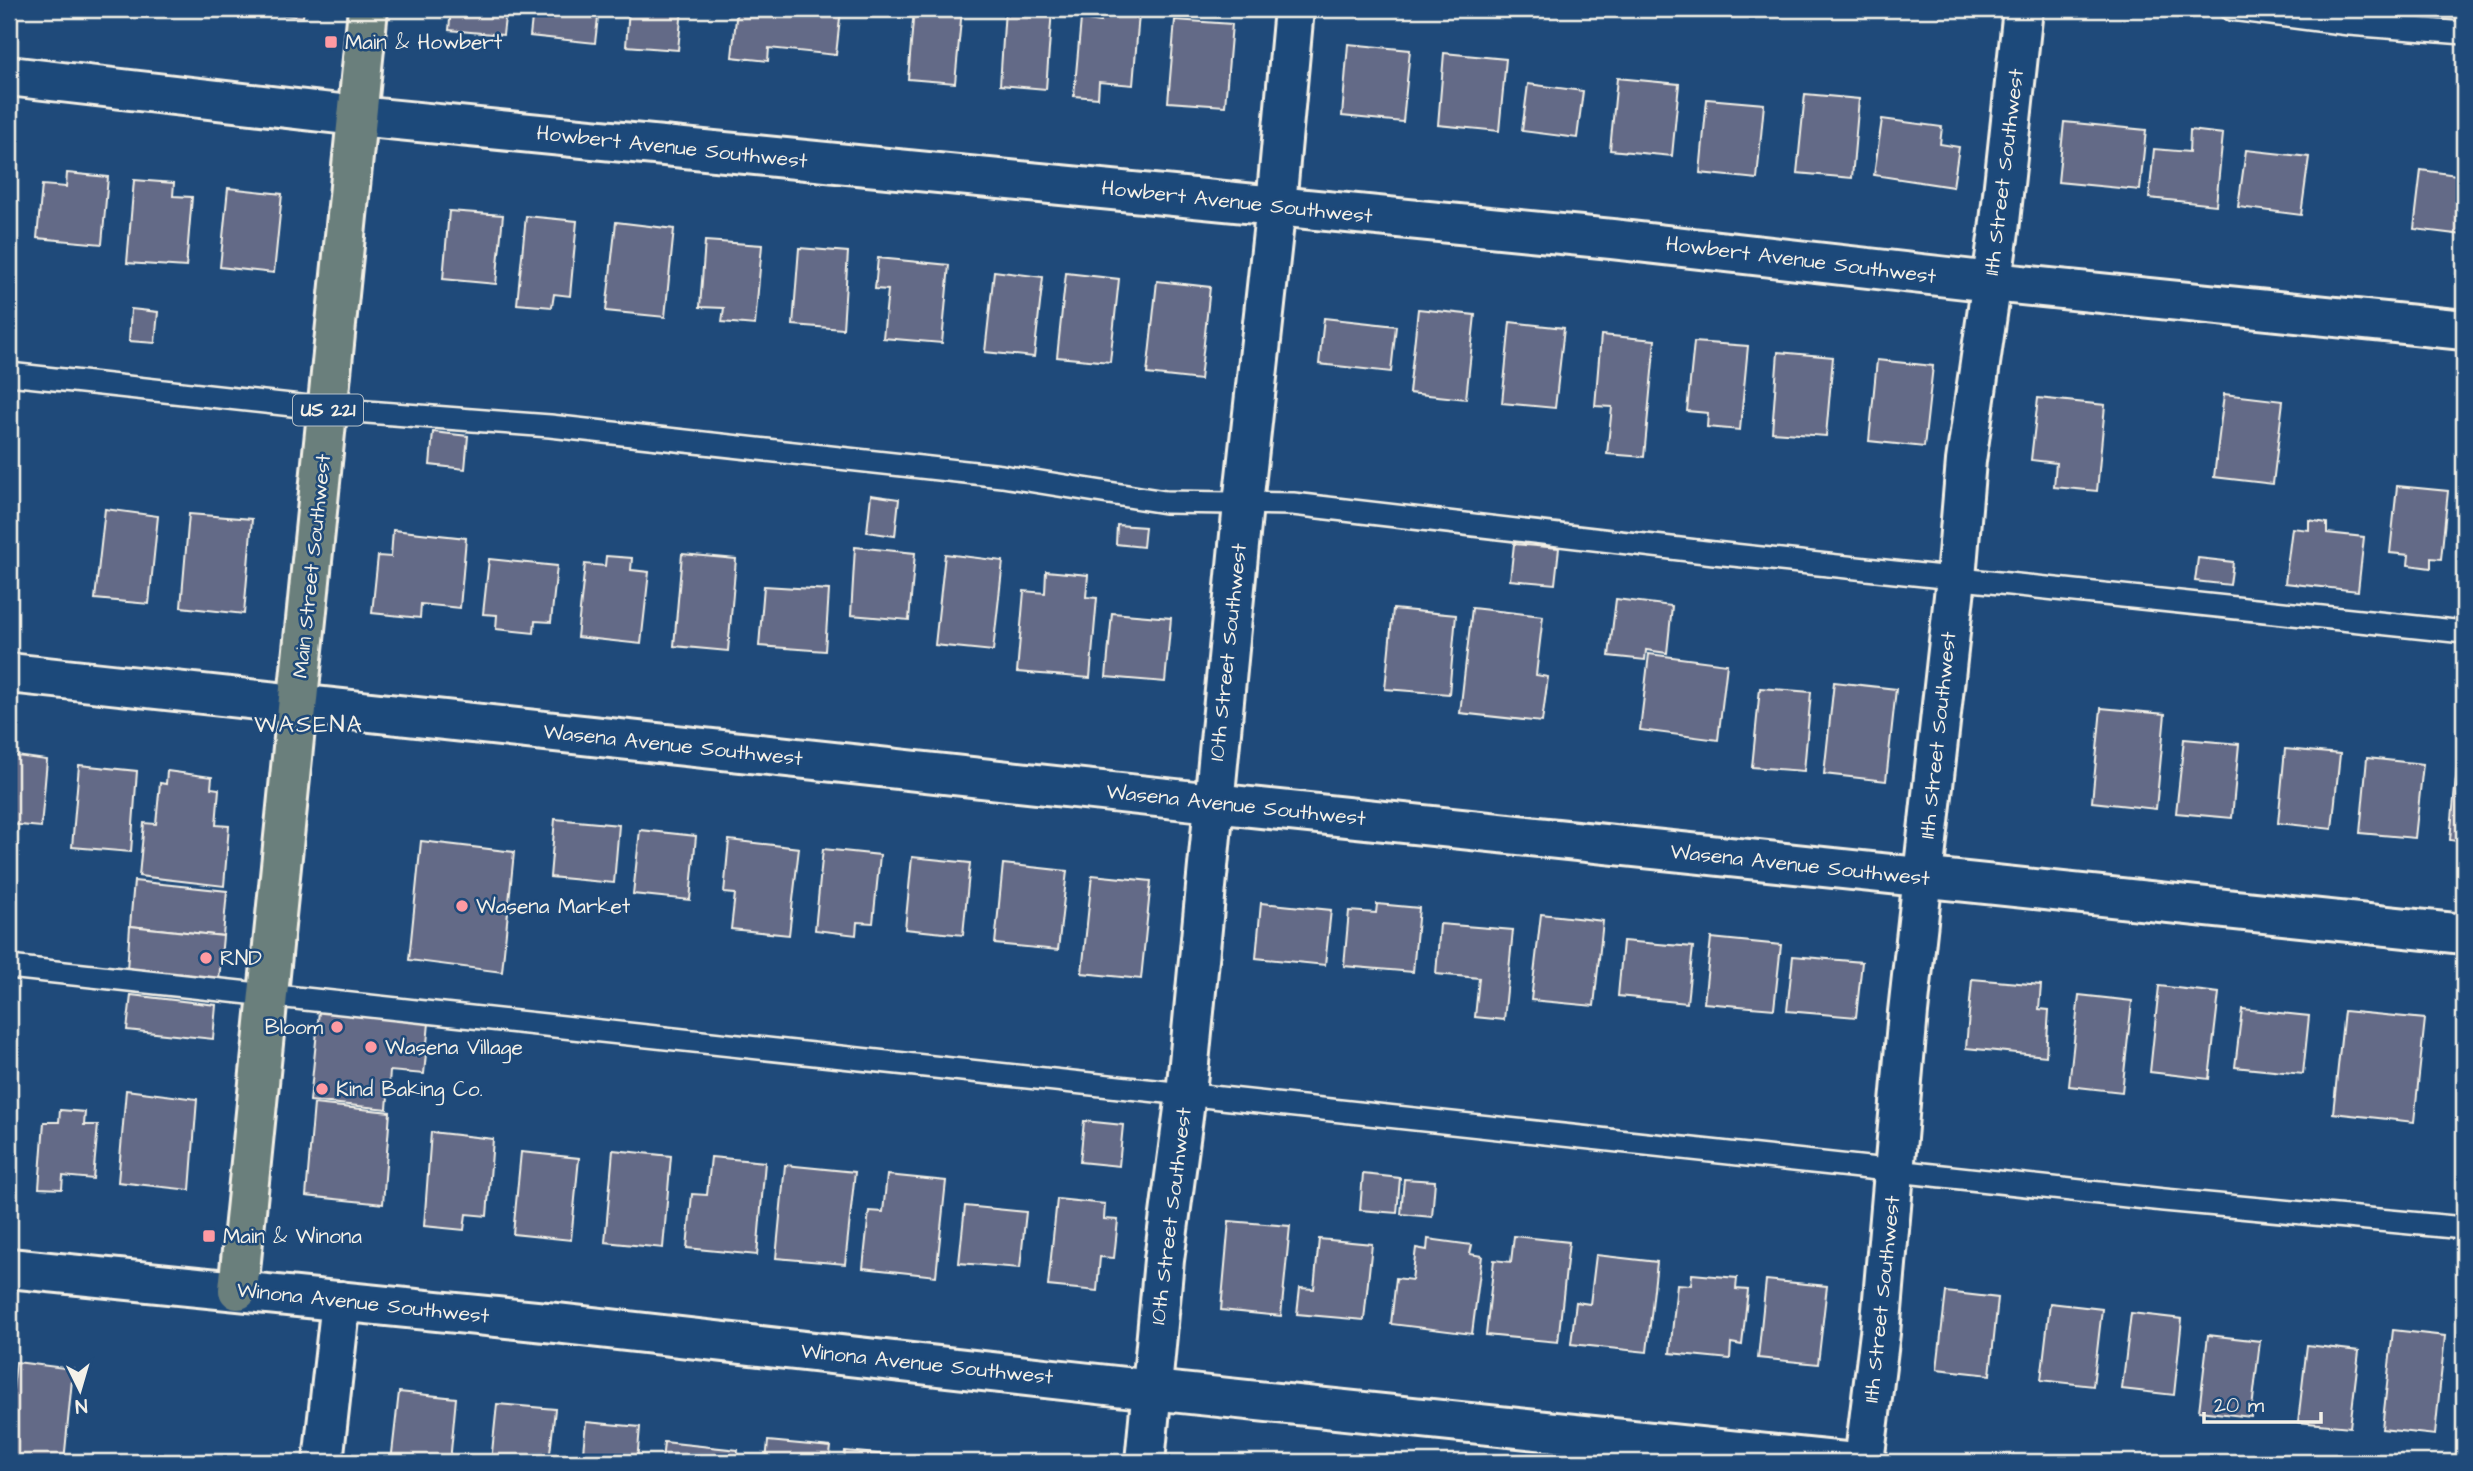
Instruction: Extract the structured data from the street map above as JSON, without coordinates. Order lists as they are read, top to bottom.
{
  "streets": {
    "main road": ["US 221", "Main Street Southwest"],
    "street": [
      "Howbert Avenue Southwest",
      "11th Street Southwest",
      "10th Street Southwest",
      "Wasena Avenue Southwest",
      "Winona Avenue Southwest"
    ]
  },
  "crossings": [
    ["Howbert Avenue Southwest", "11th Street Southwest"],
    ["Howbert Avenue Southwest", "Main Street Southwest"],
    ["Howbert Avenue Southwest", "10th Street Southwest"],
    ["11th Street Southwest", "Wasena Avenue Southwest"],
    ["Main Street Southwest", "Wasena Avenue Southwest"],
    ["Main Street Southwest", "Winona Avenue Southwest"],
    ["10th Street Southwest", "Wasena Avenue Southwest"],
    ["10th Street Southwest", "Winona Avenue Southwest"]
  ],
  "districts": ["WASENA"],
  "places": {
    "transit": ["Main & Howbert", "Main & Winona"],
    "other": [
      "Wasena Market",
      "RND",
      "Bloom",
      "Wasena Village",
      "Kind Baking Co."
    ]
  },
  "scale_bar": "20 m",
  "north": "bottom"
}
